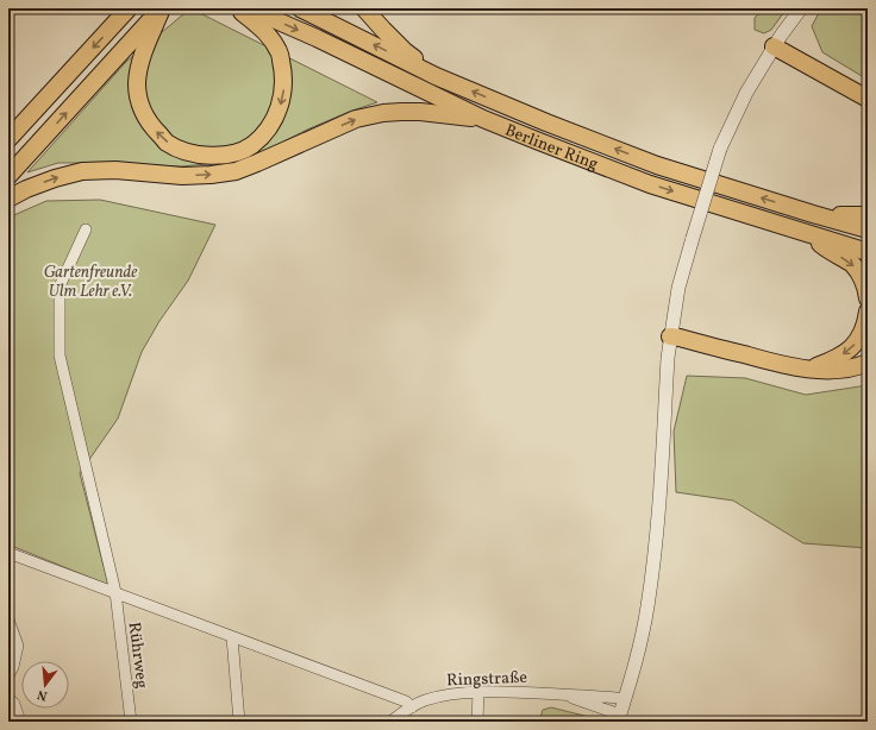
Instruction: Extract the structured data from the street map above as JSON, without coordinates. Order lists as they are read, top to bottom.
{
  "streets": {
    "highway": ["Berliner Ring"],
    "street": ["Rührweg", "Ringstraße"]
  },
  "parks": ["Gartenfreunde Ulm Lehr e.V."],
  "north": "bottom"
}
